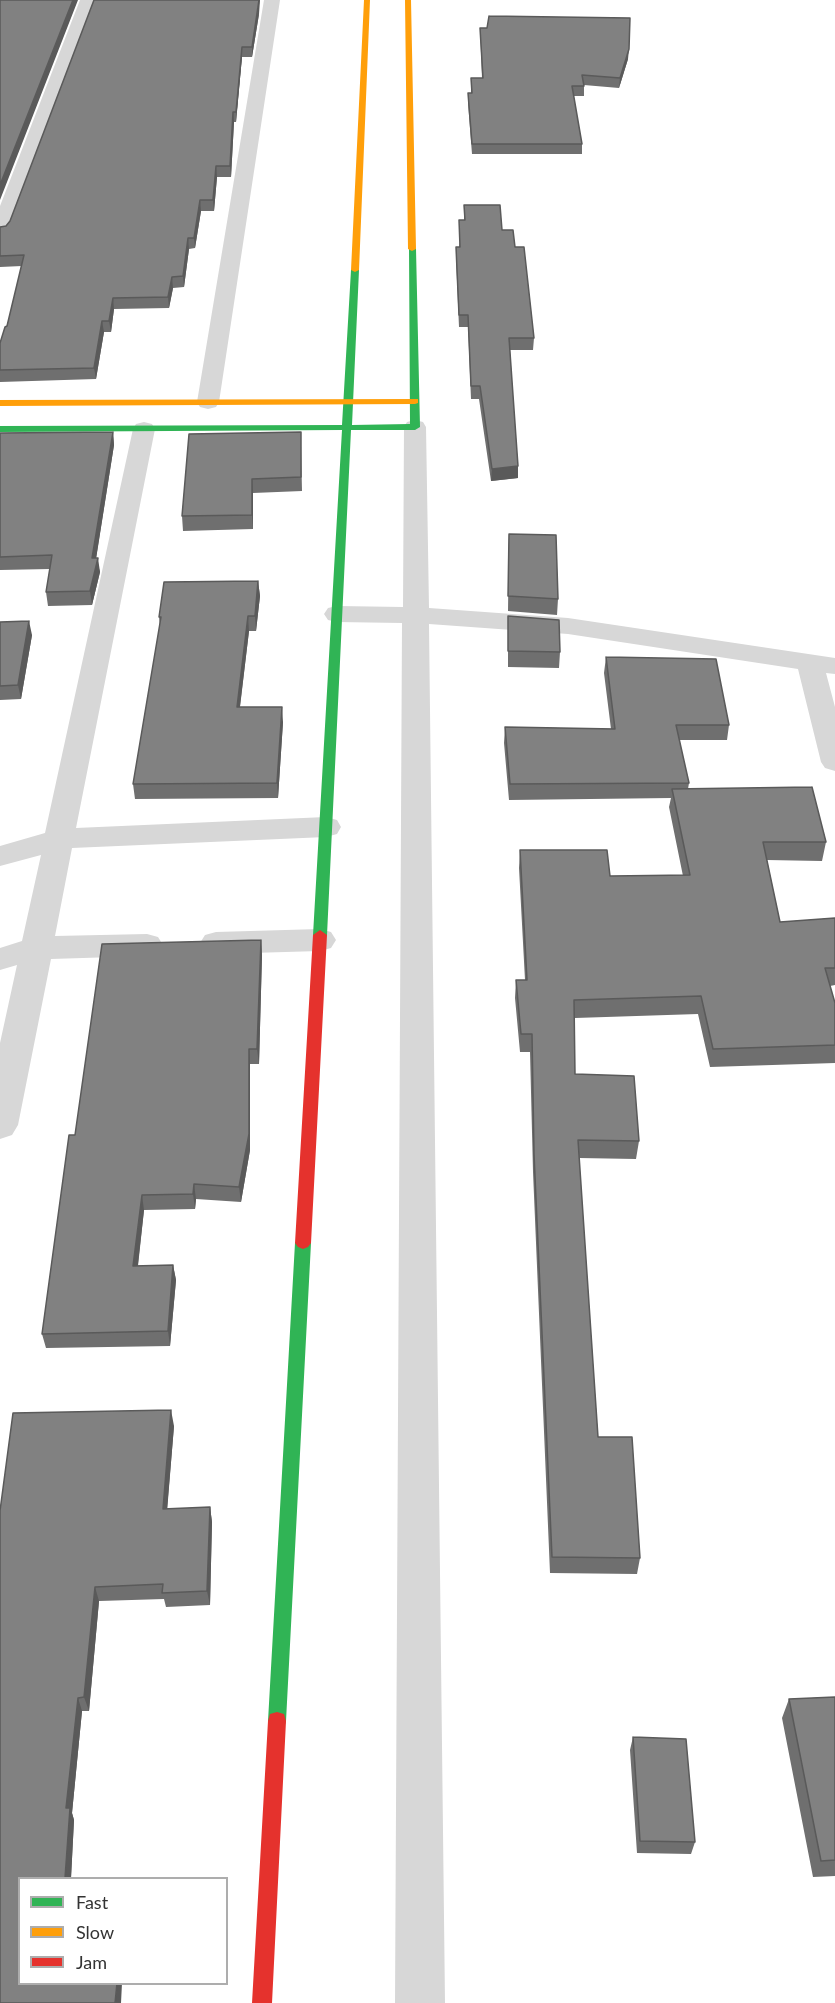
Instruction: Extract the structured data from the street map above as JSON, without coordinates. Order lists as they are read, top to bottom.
{
  "legend": ["Fast", "Slow", "Jam"]
}
